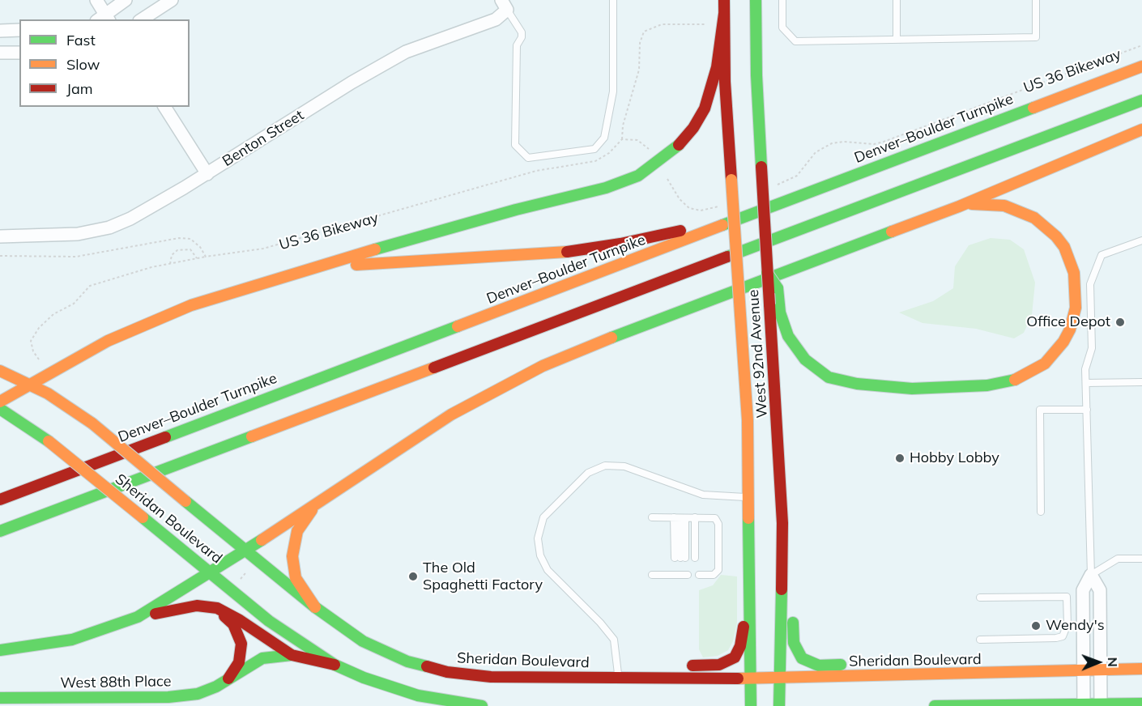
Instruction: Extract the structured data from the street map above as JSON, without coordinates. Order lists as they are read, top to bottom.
{
  "streets": {
    "main road": [
      "Denver–Boulder Turnpike",
      "West 92nd Avenue",
      "Sheridan Boulevard",
      "West 88th Place"
    ],
    "street": ["Benton Street"],
    "path": ["US 36 Bikeway"]
  },
  "crossings": [
    ["West 92nd Avenue", "Sheridan Boulevard"]
  ],
  "places": [
    "Office Depot",
    "Hobby Lobby",
    "The Old Spaghetti Factory",
    "Wendy's"
  ],
  "legend": ["Fast", "Slow", "Jam"],
  "north": "right"
}
